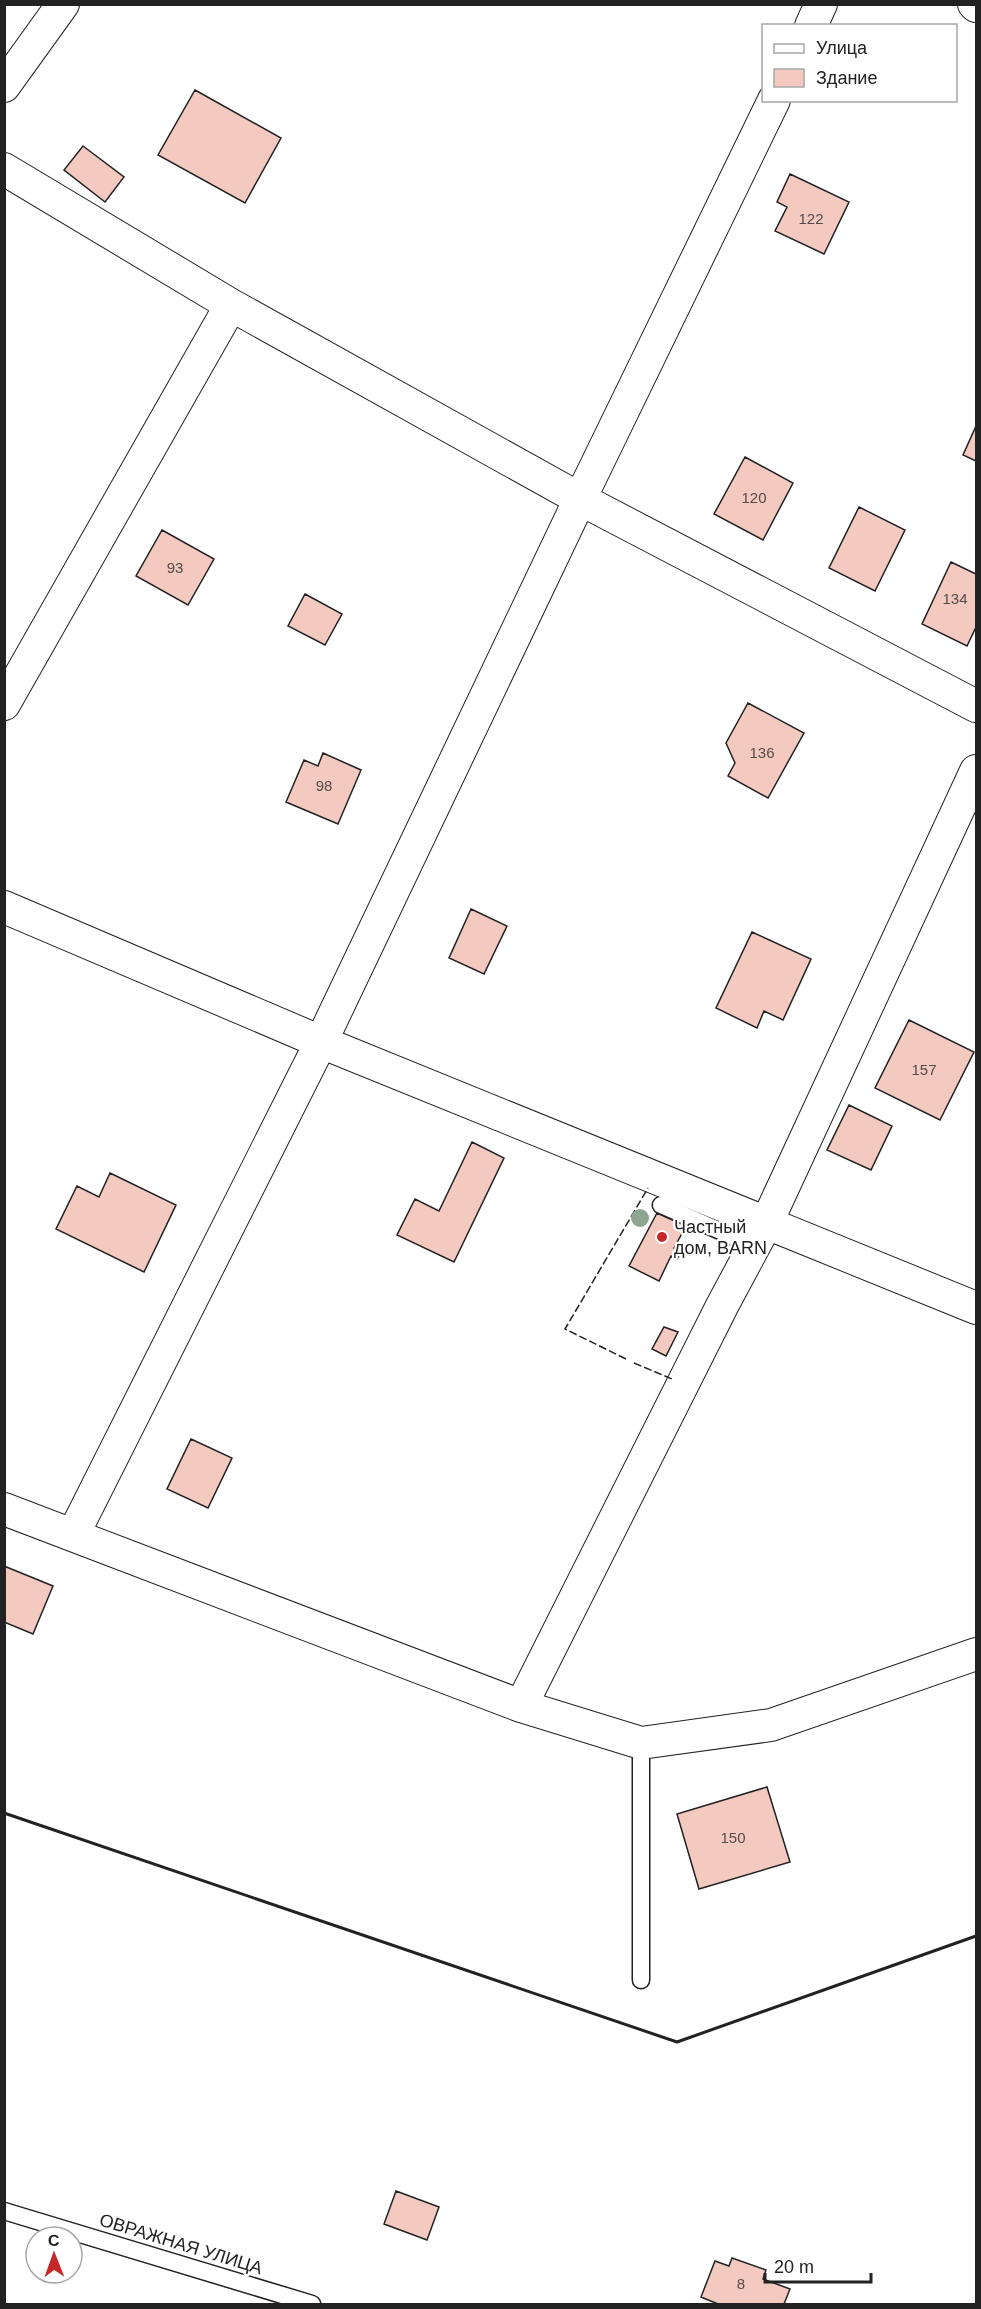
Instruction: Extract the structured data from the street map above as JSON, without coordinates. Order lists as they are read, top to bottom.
{
  "streets": {
    "lane": ["ОВРАЖНАЯ УЛИЦА"]
  },
  "places": ["Частный дом, BARN"],
  "house_numbers": [
    "122",
    "120",
    "93",
    "134",
    "136",
    "98",
    "157",
    "150",
    "8"
  ],
  "legend": ["Улица", "Здание"],
  "scale_bar": "20 m",
  "north": "top"
}
